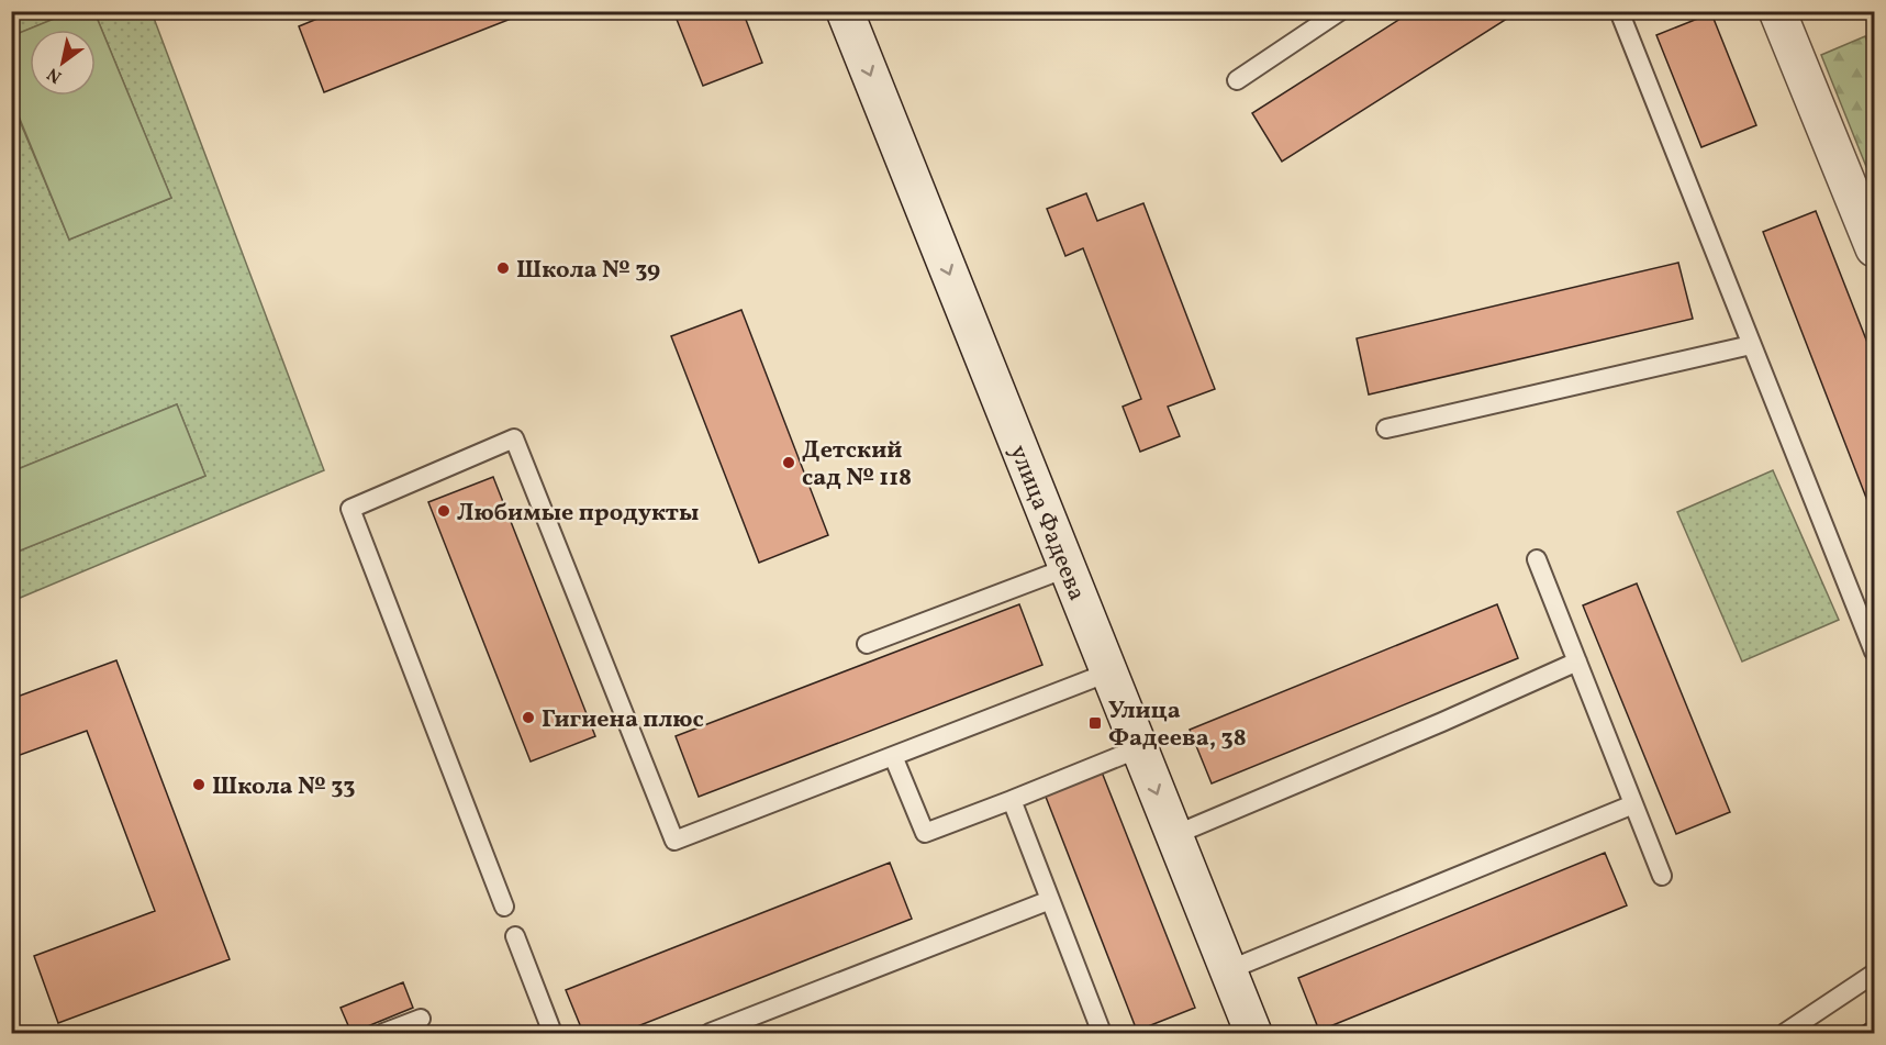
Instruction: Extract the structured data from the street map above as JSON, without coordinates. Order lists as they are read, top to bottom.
{
  "streets": {
    "street": ["улица Фадеева"]
  },
  "one_way": ["улица Фадеева"],
  "places": {
    "other": [
      "Школа № 39",
      "Детский сад № 118",
      "Любимые продукты",
      "Гигиена плюс",
      "Школа № 33"
    ],
    "transit": ["Улица Фадеева, 38"]
  },
  "north": "bottom left"
}
